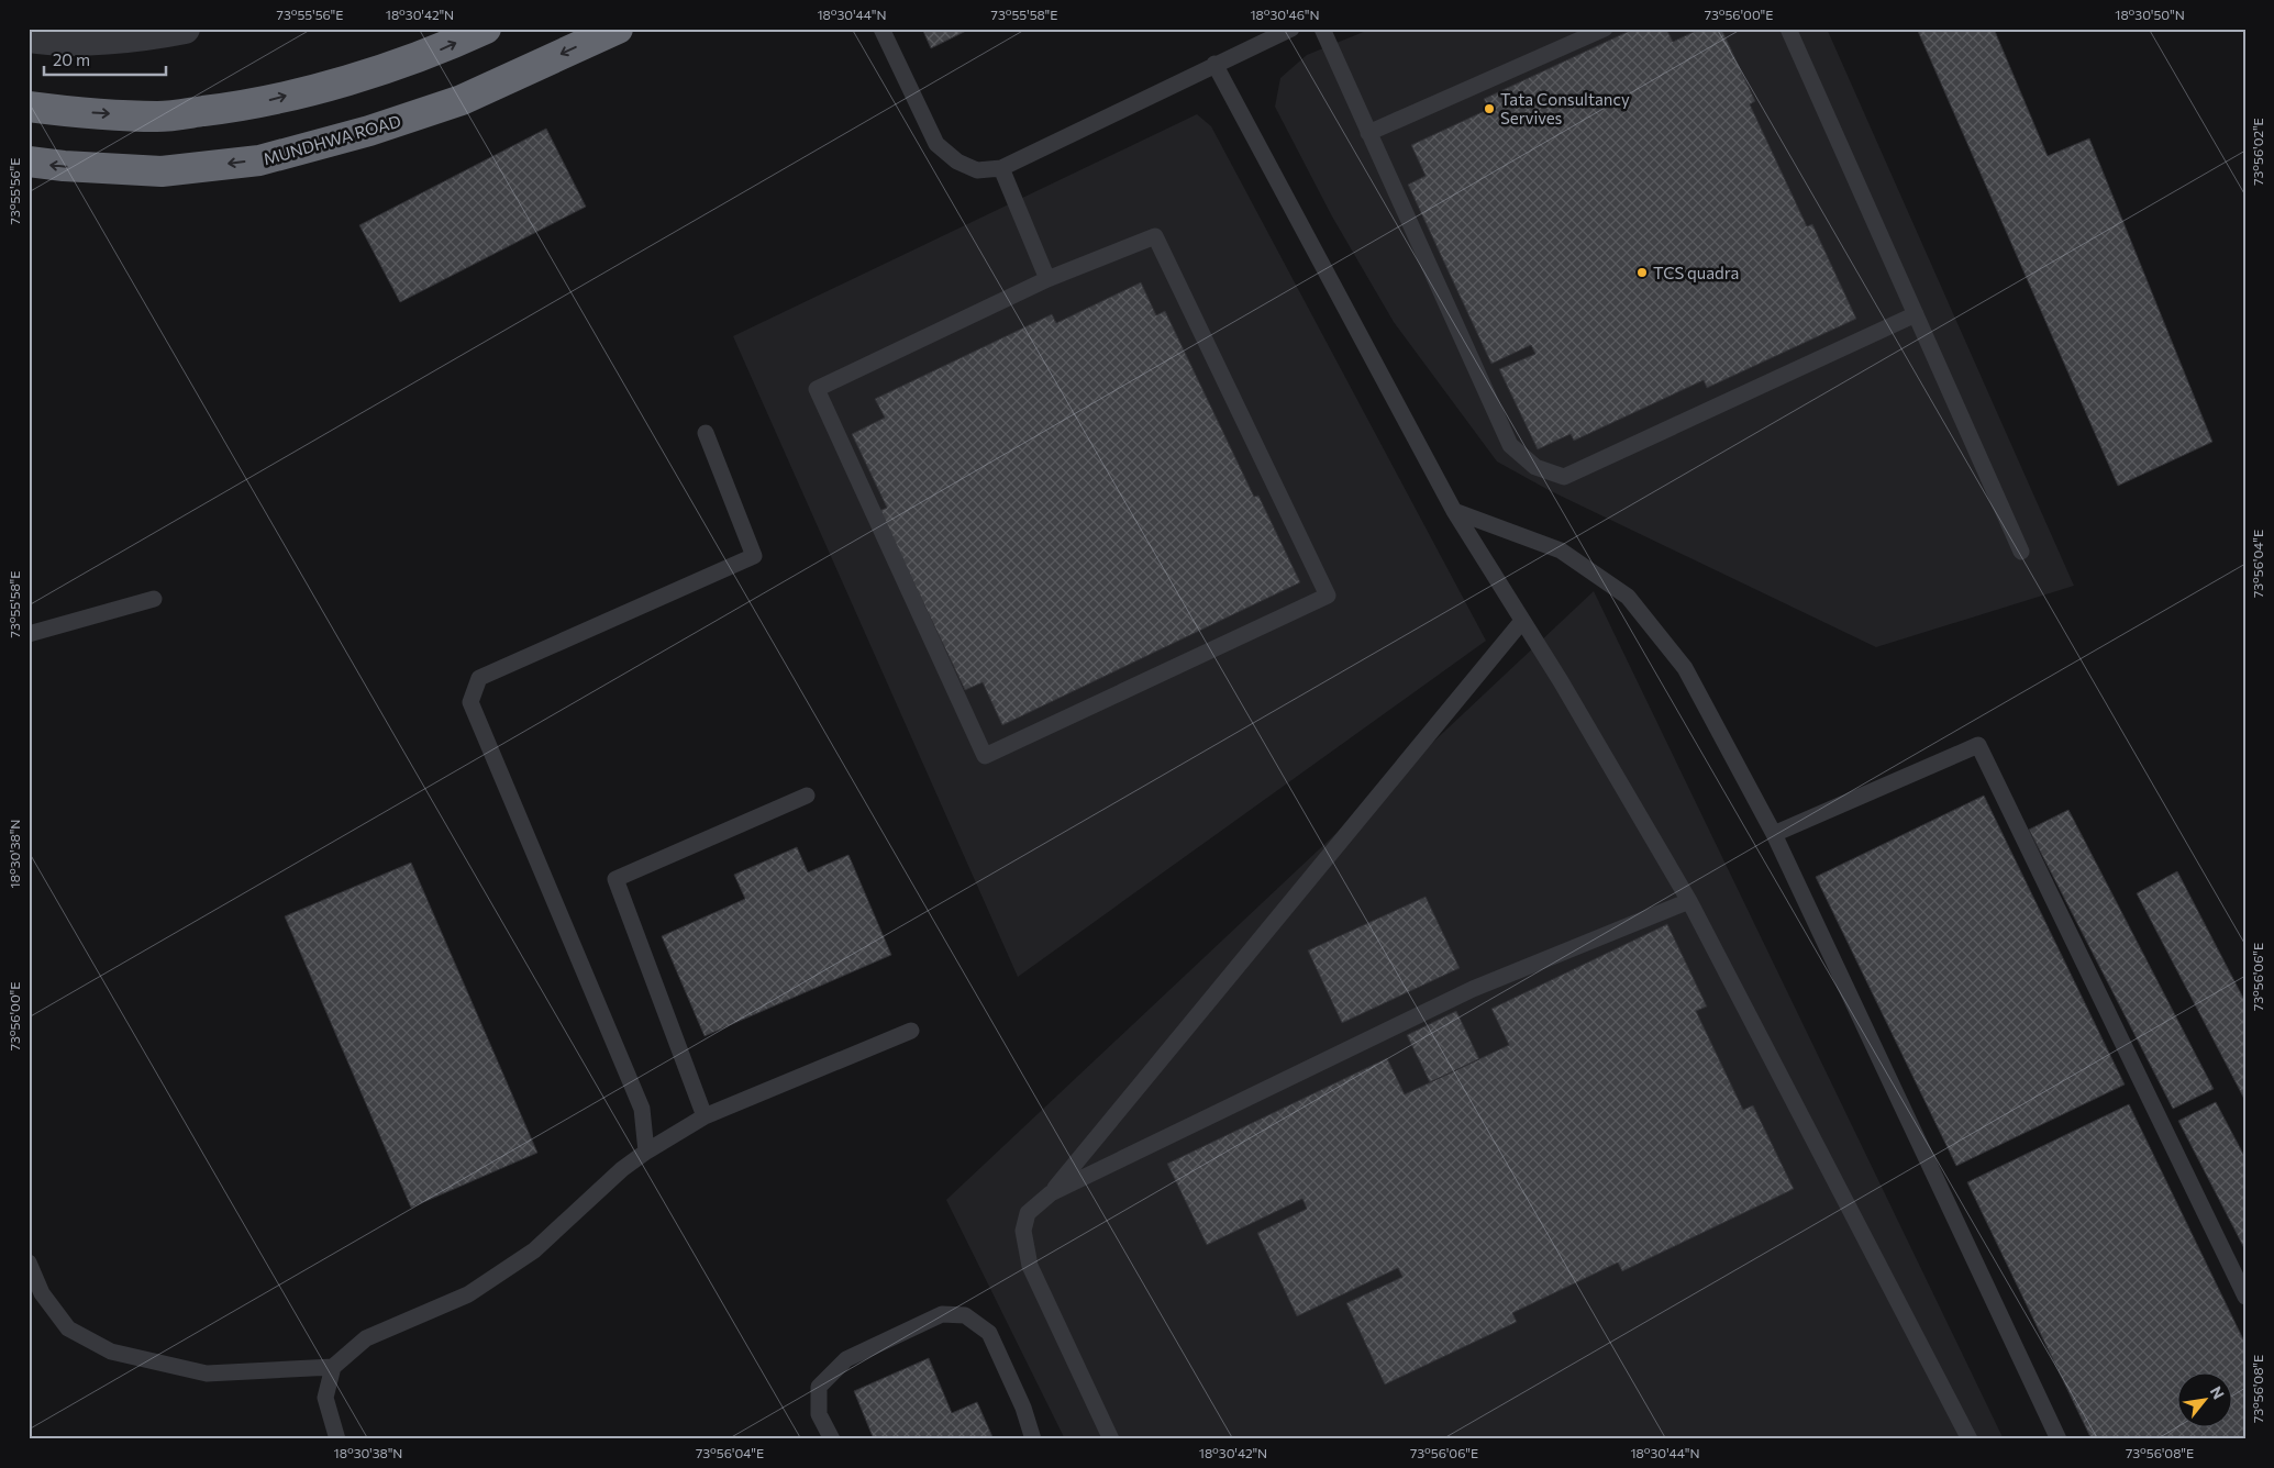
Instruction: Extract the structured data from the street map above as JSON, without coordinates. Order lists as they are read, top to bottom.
{
  "streets": {
    "highway": ["MUNDHWA ROAD"]
  },
  "places": ["Tata Consultancy Servives", "TCS quadra"],
  "scale_bar": "20 m",
  "north": "top right",
  "coordinates": [
    "73°55'56\"E",
    "18°30'42\"N",
    "18°30'44\"N",
    "73°55'58\"E",
    "18°30'46\"N",
    "73°56'00\"E",
    "18°30'50\"N",
    "73°56'02\"E",
    "73°56'04\"E",
    "18°30'38\"N",
    "73°56'06\"E",
    "73°56'08\"E"
  ]
}
